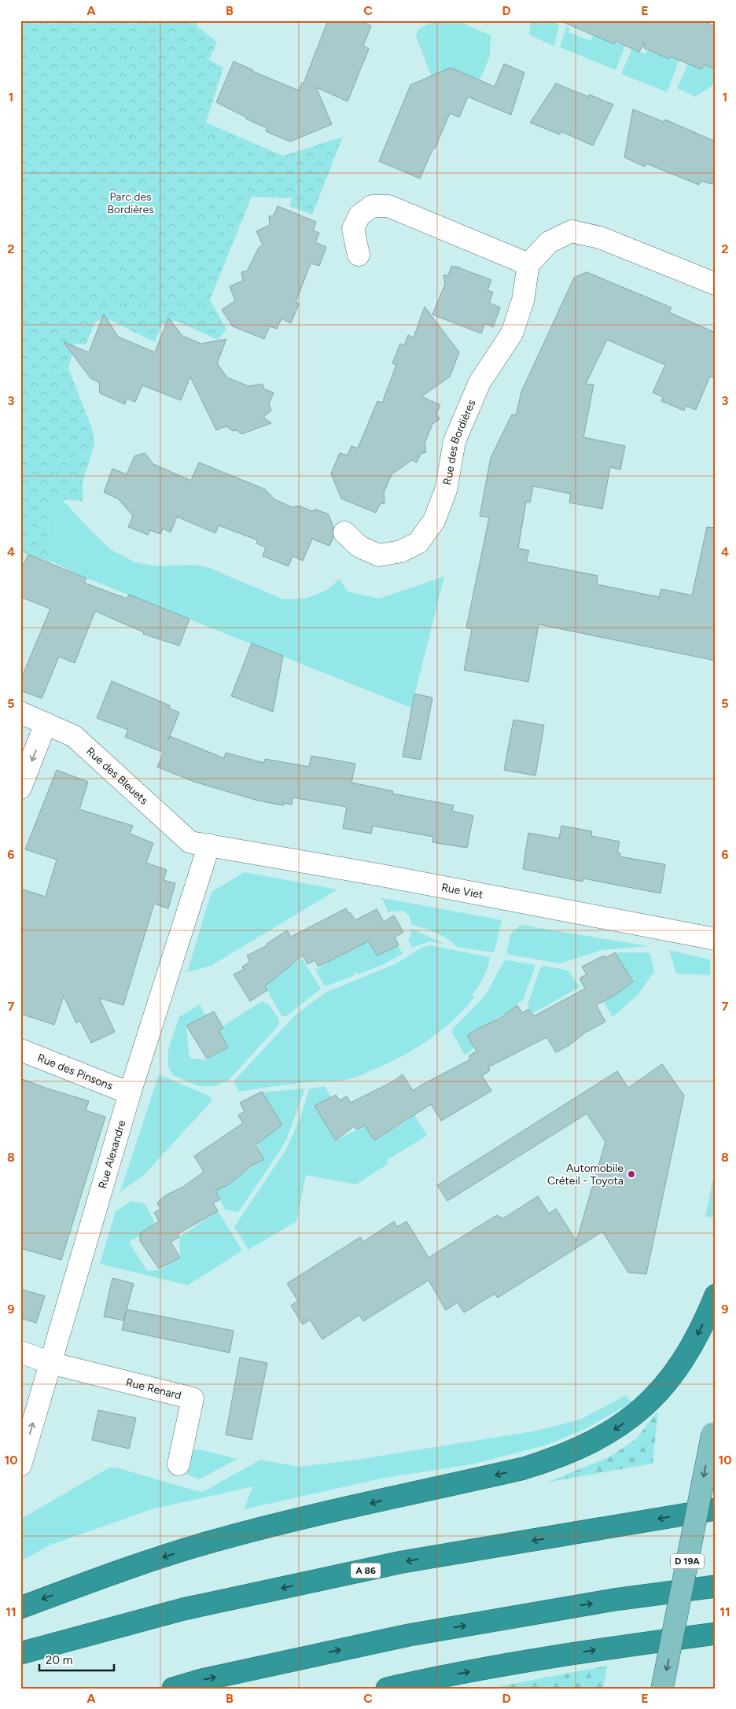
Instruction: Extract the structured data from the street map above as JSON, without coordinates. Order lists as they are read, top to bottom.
{
  "streets": {
    "highway": ["A 86"],
    "main road": ["D 19A"],
    "street": [
      "Rue des Bordières",
      "Rue des Bleuets",
      "Rue Viet",
      "Rue des Pinsons",
      "Rue Alexandre",
      "Rue Renard"
    ]
  },
  "crossings": [
    ["Rue des Bleuets", "Rue Viet"],
    ["Rue des Bleuets", "Rue Alexandre"],
    ["Rue Viet", "Rue Alexandre"],
    ["Rue des Pinsons", "Rue Alexandre"],
    ["Rue Alexandre", "Rue Renard"]
  ],
  "parks": ["Parc des Bordières"],
  "places": ["Automobile Créteil - Toyota"],
  "scale_bar": "20 m",
  "grid": {
    "columns": [
      "A",
      "B",
      "C",
      "D",
      "E"
    ],
    "rows": [
      "1",
      "2",
      "3",
      "4",
      "5",
      "6",
      "7",
      "8",
      "9",
      "10",
      "11"
    ]
  }
}
